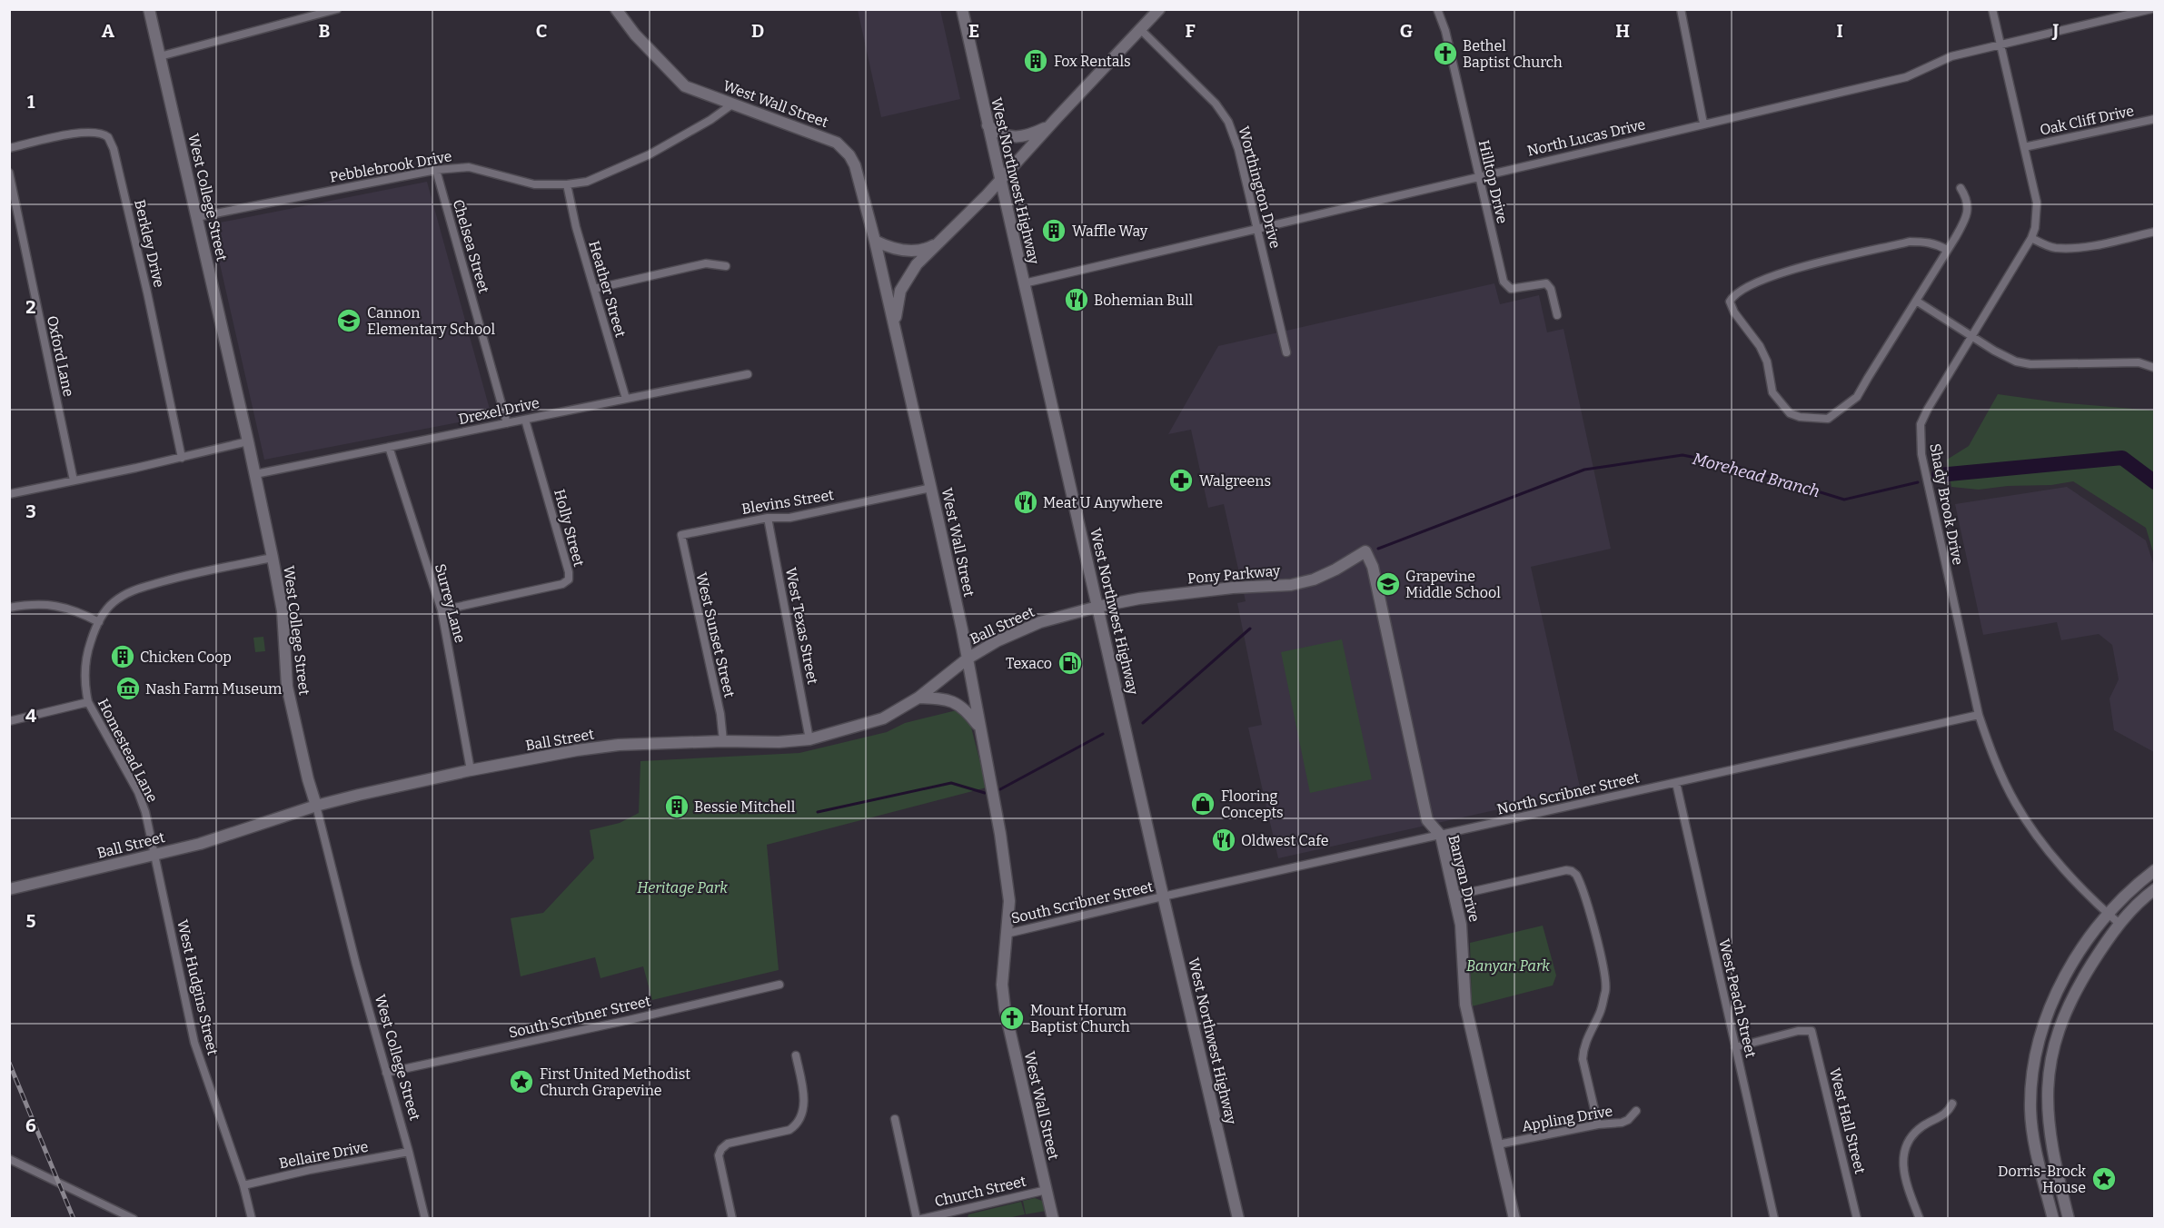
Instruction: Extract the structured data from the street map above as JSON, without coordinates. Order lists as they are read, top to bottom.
{
  "streets": {
    "street": [
      "West Wall Street",
      "Oak Cliff Drive",
      "North Lucas Drive",
      "Pebblebrook Drive",
      "West Northwest Highway",
      "Hilltop Drive",
      "Worthington Drive",
      "West College Street",
      "Berkley Drive",
      "Chelsea Street",
      "Heather Street",
      "Oxford Lane",
      "Drexel Drive",
      "Blevins Street",
      "Shady Brook Drive",
      "Holly Street",
      "Pony Parkway",
      "Surrey Lane",
      "Ball Street",
      "West Texas Street",
      "West Sunset Street",
      "Homestead Lane",
      "North Scribner Street",
      "Banyan Drive",
      "South Scribner Street",
      "West Hudgins Street",
      "West Peach Street",
      "Appling Drive",
      "West Hall Street",
      "Bellaire Drive",
      "Church Street"
    ]
  },
  "crossings": [
    ["West Wall Street", "Pebblebrook Drive"],
    ["West Wall Street", "Blevins Street"],
    ["West Wall Street", "Ball Street"],
    ["West Wall Street", "South Scribner Street"],
    ["West Wall Street", "Church Street"],
    ["Oak Cliff Drive", "Shady Brook Drive"],
    ["North Lucas Drive", "West Northwest Highway"],
    ["North Lucas Drive", "Hilltop Drive"],
    ["North Lucas Drive", "Worthington Drive"],
    ["North Lucas Drive", "Shady Brook Drive"],
    ["Pebblebrook Drive", "West College Street"],
    ["Pebblebrook Drive", "Chelsea Street"],
    ["Pebblebrook Drive", "Heather Street"],
    ["West Northwest Highway", "Pony Parkway"],
    ["West Northwest Highway", "Ball Street"],
    ["West Northwest Highway", "North Scribner Street"],
    ["West Northwest Highway", "South Scribner Street"],
    ["West College Street", "Drexel Drive"],
    ["West College Street", "Ball Street"],
    ["West College Street", "Homestead Lane"],
    ["West College Street", "South Scribner Street"],
    ["West College Street", "Bellaire Drive"],
    ["Chelsea Street", "Drexel Drive"],
    ["Heather Street", "Drexel Drive"],
    ["Drexel Drive", "Holly Street"],
    ["Drexel Drive", "Surrey Lane"],
    ["Blevins Street", "West Texas Street"],
    ["Blevins Street", "West Sunset Street"],
    ["Shady Brook Drive", "North Scribner Street"],
    ["Holly Street", "Surrey Lane"],
    ["Pony Parkway", "Ball Street"],
    ["Pony Parkway", "Banyan Drive"],
    ["Surrey Lane", "Ball Street"],
    ["Ball Street", "West Texas Street"],
    ["Ball Street", "West Sunset Street"],
    ["Ball Street", "Homestead Lane"],
    ["Ball Street", "West Hudgins Street"],
    ["Homestead Lane", "West Hudgins Street"],
    ["North Scribner Street", "Banyan Drive"],
    ["North Scribner Street", "South Scribner Street"],
    ["North Scribner Street", "West Peach Street"],
    ["Banyan Drive", "Appling Drive"],
    ["West Hudgins Street", "Bellaire Drive"],
    ["West Peach Street", "West Hall Street"]
  ],
  "water": ["Morehead Branch"],
  "parks": ["Heritage Park", "Banyan Park"],
  "places": {
    "church": ["Bethel Baptist Church", "Mount Horum Baptist Church"],
    "building": [
      "Fox Rentals",
      "Waffle Way",
      "Chicken Coop",
      "Bessie Mitchell"
    ],
    "restaurant": ["Bohemian Bull", "Meat U Anywhere", "Oldwest Cafe"],
    "school or university": ["Cannon Elementary School", "Grapevine Middle School"],
    "pharmacy": ["Walgreens"],
    "fuel station": ["Texaco"],
    "museum": ["Nash Farm Museum"],
    "shop": ["Flooring Concepts"],
    "place": ["First United Methodist Church Grapevine", "Dorris-Brock House"]
  },
  "grid": {
    "columns": [
      "A",
      "B",
      "C",
      "D",
      "E",
      "F",
      "G",
      "H",
      "I",
      "J"
    ],
    "rows": [
      "1",
      "2",
      "3",
      "4",
      "5",
      "6"
    ]
  }
}
